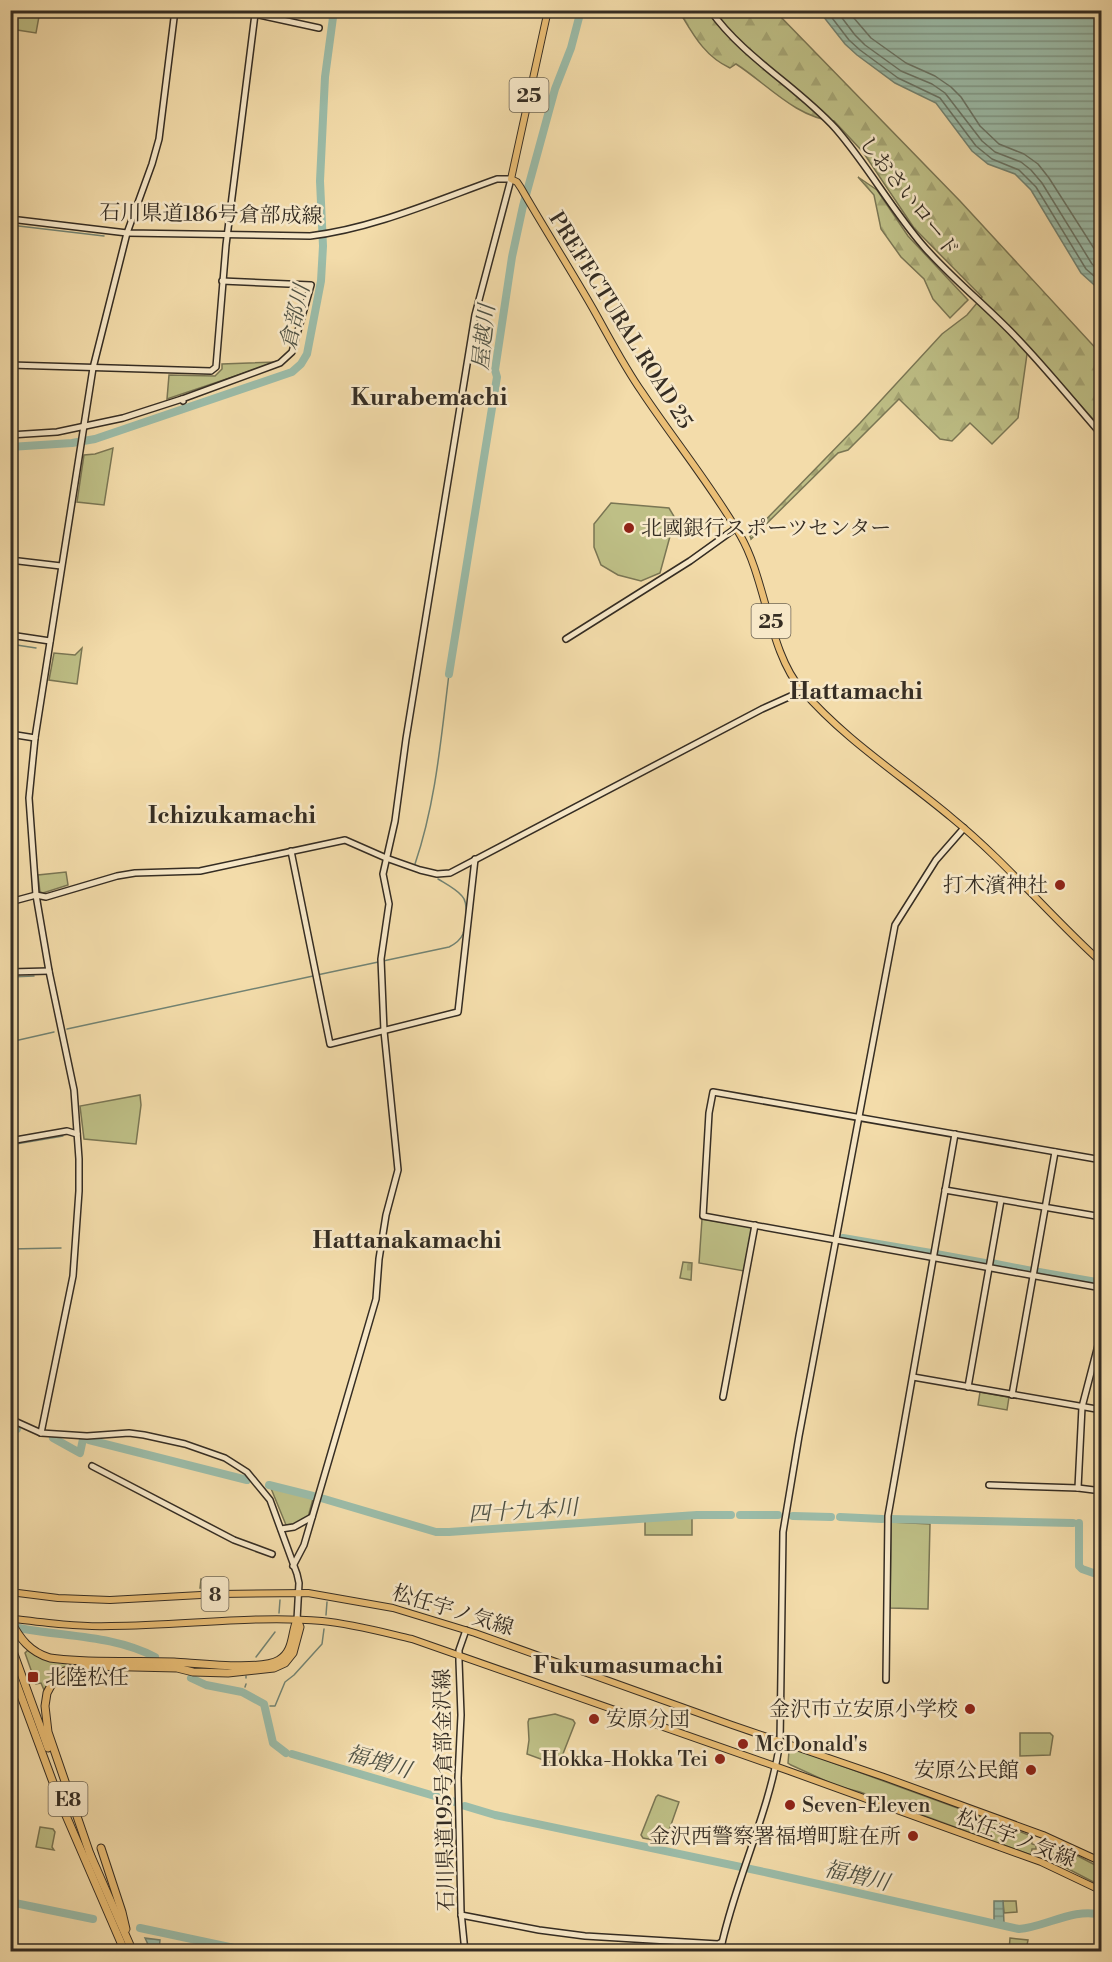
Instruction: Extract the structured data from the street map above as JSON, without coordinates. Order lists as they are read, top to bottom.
{
  "streets": {
    "highway": ["E8"],
    "main road": [
      "25",
      "PREFECTURAL ROAD 25",
      "8",
      "松任宇ノ気線"
    ],
    "street": ["しおさいロード", "石川県道186号倉部成線", "石川県道195号倉部金沢線"]
  },
  "crossings": [
    ["25", "石川県道186号倉部成線"],
    ["25", "PREFECTURAL ROAD 25"],
    ["石川県道186号倉部成線", "PREFECTURAL ROAD 25"],
    ["松任宇ノ気線", "石川県道195号倉部金沢線"]
  ],
  "districts": [
    "Kurabemachi",
    "Hattamachi",
    "Ichizukamachi",
    "Hattanakamachi",
    "Fukumasumachi"
  ],
  "water": [
    "倉部川",
    "屋越川",
    "四十九本川",
    "福増川"
  ],
  "places": {
    "other": [
      "北國銀行スポーツセンター",
      "打木濱神社",
      "金沢市立安原小学校",
      "安原分団",
      "McDonald's",
      "Hokka-Hokka Tei",
      "安原公民館",
      "Seven-Eleven",
      "金沢西警察署福増町駐在所"
    ],
    "transit": ["北陸松任"]
  }
}
